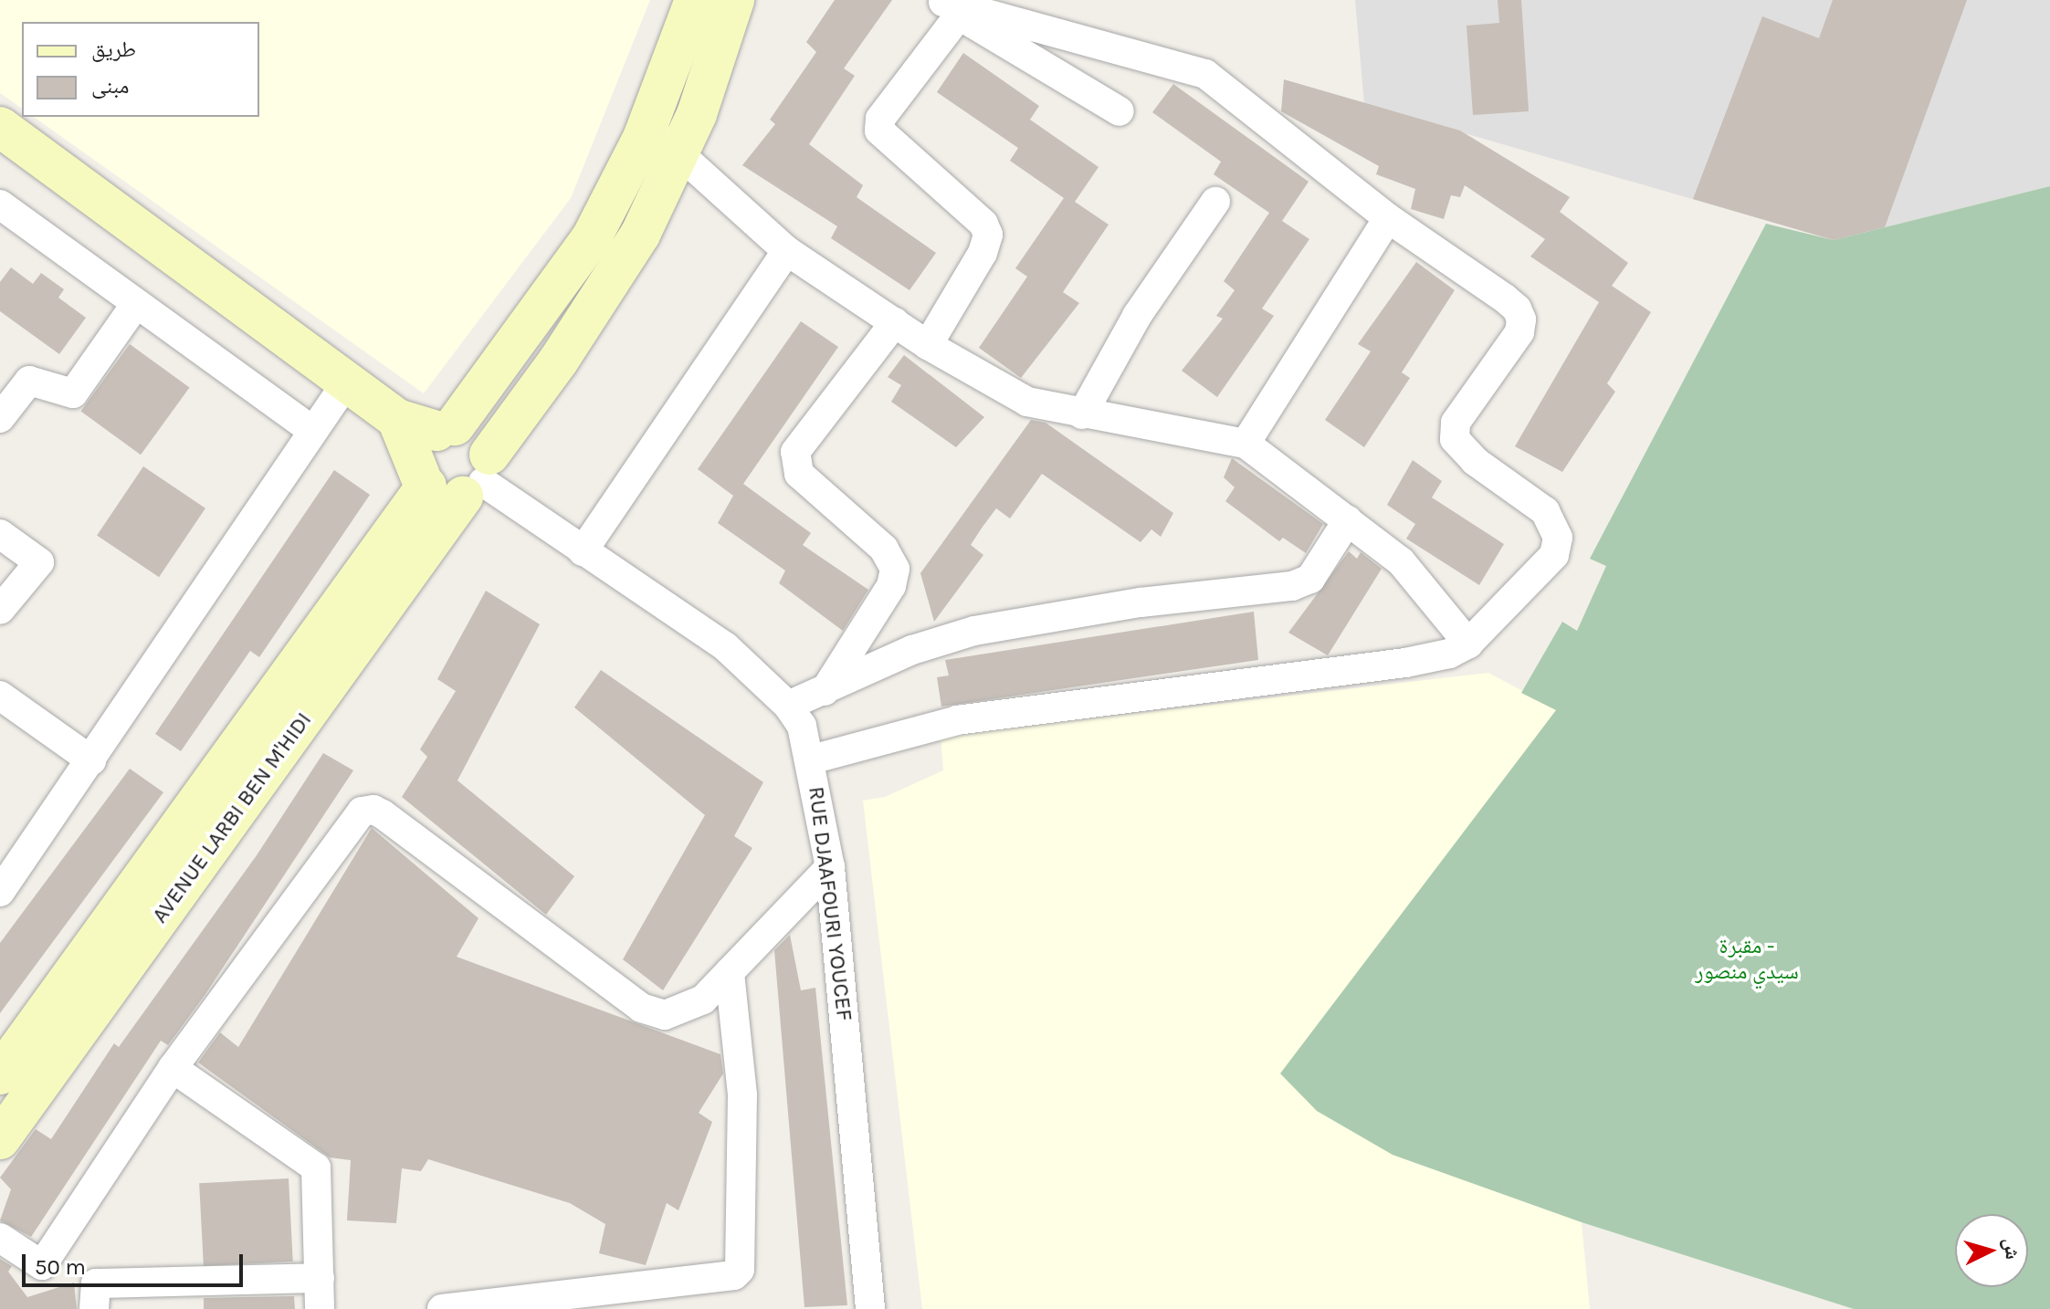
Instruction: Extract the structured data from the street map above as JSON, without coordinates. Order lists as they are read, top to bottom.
{
  "streets": {
    "main road": ["AVENUE LARBI BEN M'HIDI"],
    "street": ["RUE DJAAFOURI YOUCEF"]
  },
  "crossings": [
    ["AVENUE LARBI BEN M'HIDI", "RUE DJAAFOURI YOUCEF"]
  ],
  "parks": ["مقبرة - سيدي منصور"],
  "legend": ["طريق", "مبنى"],
  "scale_bar": "50 m",
  "north": "right"
}
